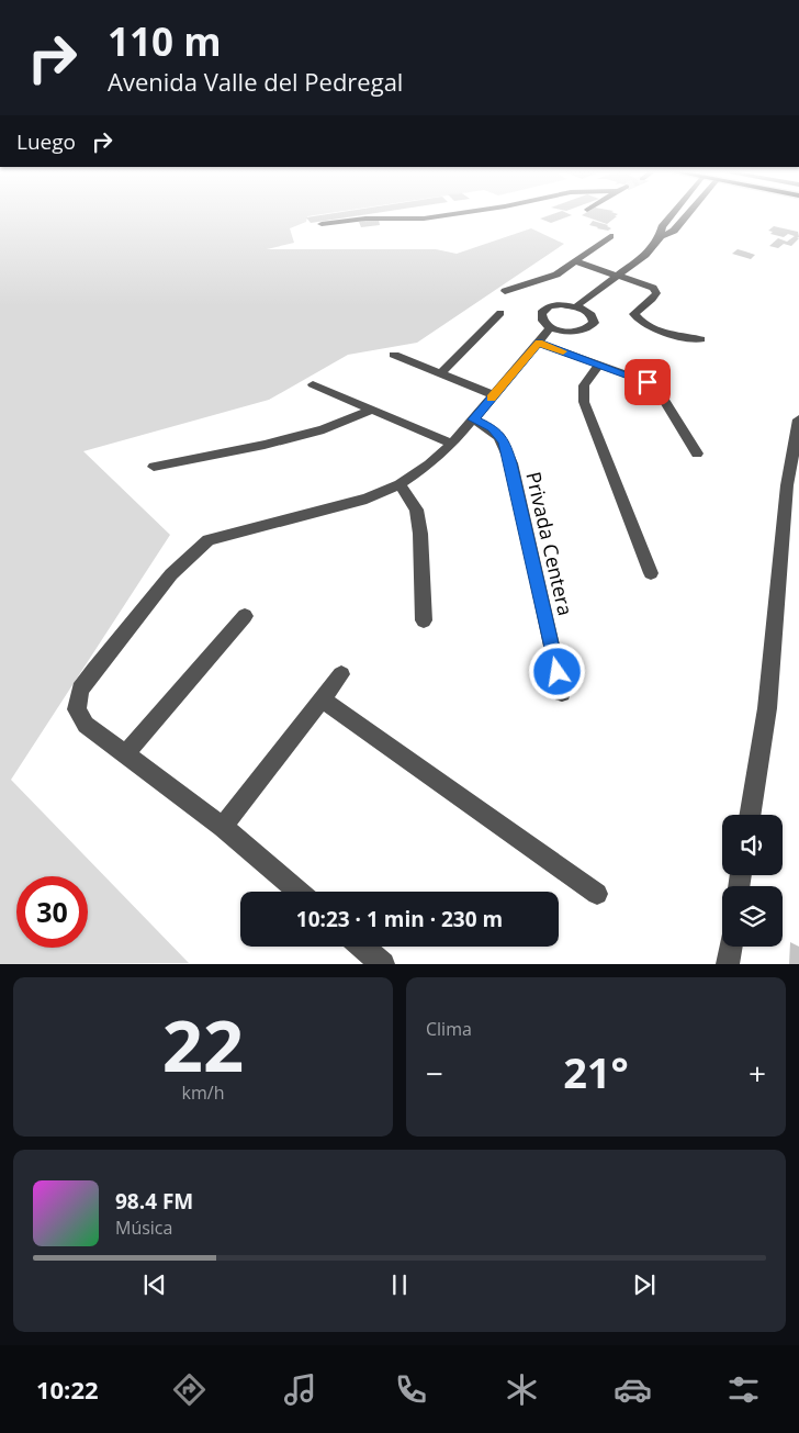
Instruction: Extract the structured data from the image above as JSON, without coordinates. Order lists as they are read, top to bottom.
{
  "streets": {
    "street": ["Privada Centera"]
  },
  "page": {
    "turn": ["110 m", "Avenida Valle del Pedregal"],
    "then": "Luego",
    "limit": "30",
    "trip": "10:23 · 1 min · 230 m",
    "tile": [
      ["22", "km/h"],
      "Clima"
    ],
    "heat": ["−", "21°", "+"],
    "song": ["98.4 FM", "Música"],
    "tabs": "10:22"
  }
}
